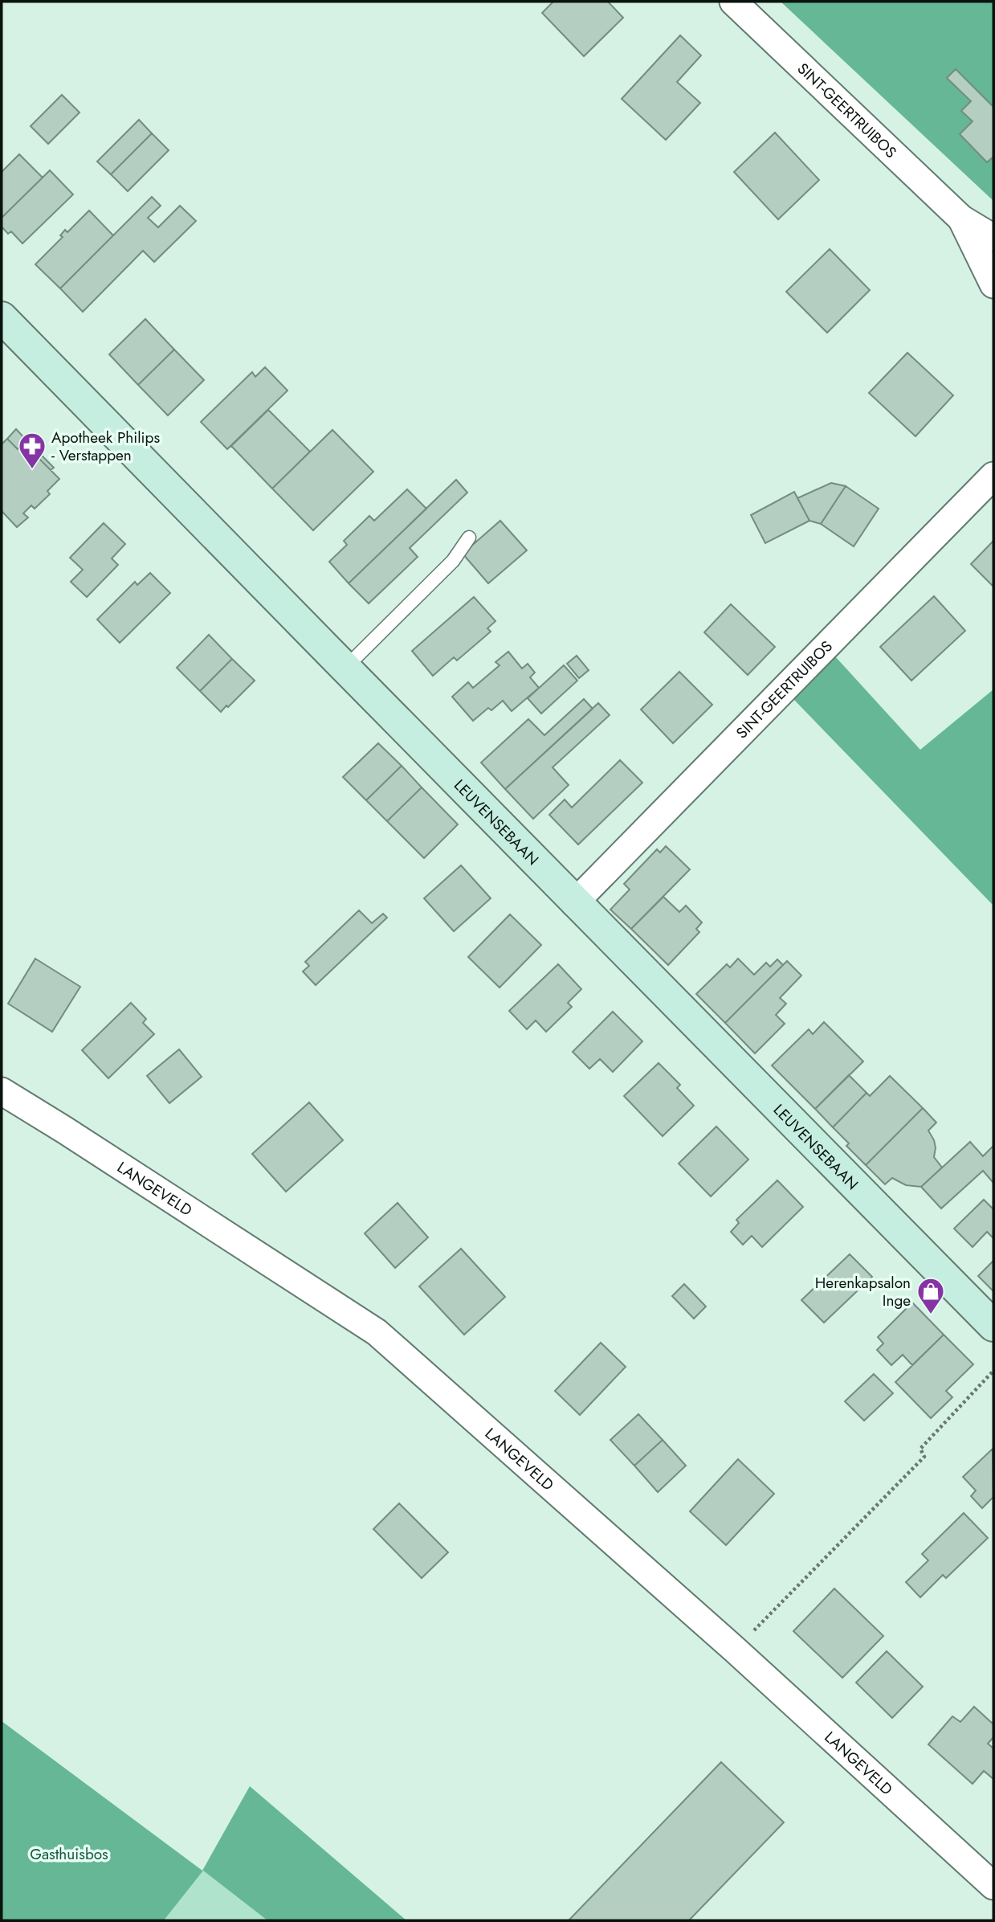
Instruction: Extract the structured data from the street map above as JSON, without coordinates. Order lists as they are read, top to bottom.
{
  "streets": {
    "street": ["SINT-GEERTRUIBOS", "LEUVENSEBAAN", "LANGEVELD"]
  },
  "crossings": [
    ["SINT-GEERTRUIBOS", "LEUVENSEBAAN"]
  ],
  "parks": ["Gasthuisbos"],
  "places": {
    "pharmacy": ["Apotheek Philips - Verstappen"],
    "shop": ["Herenkapsalon Inge"]
  }
}
